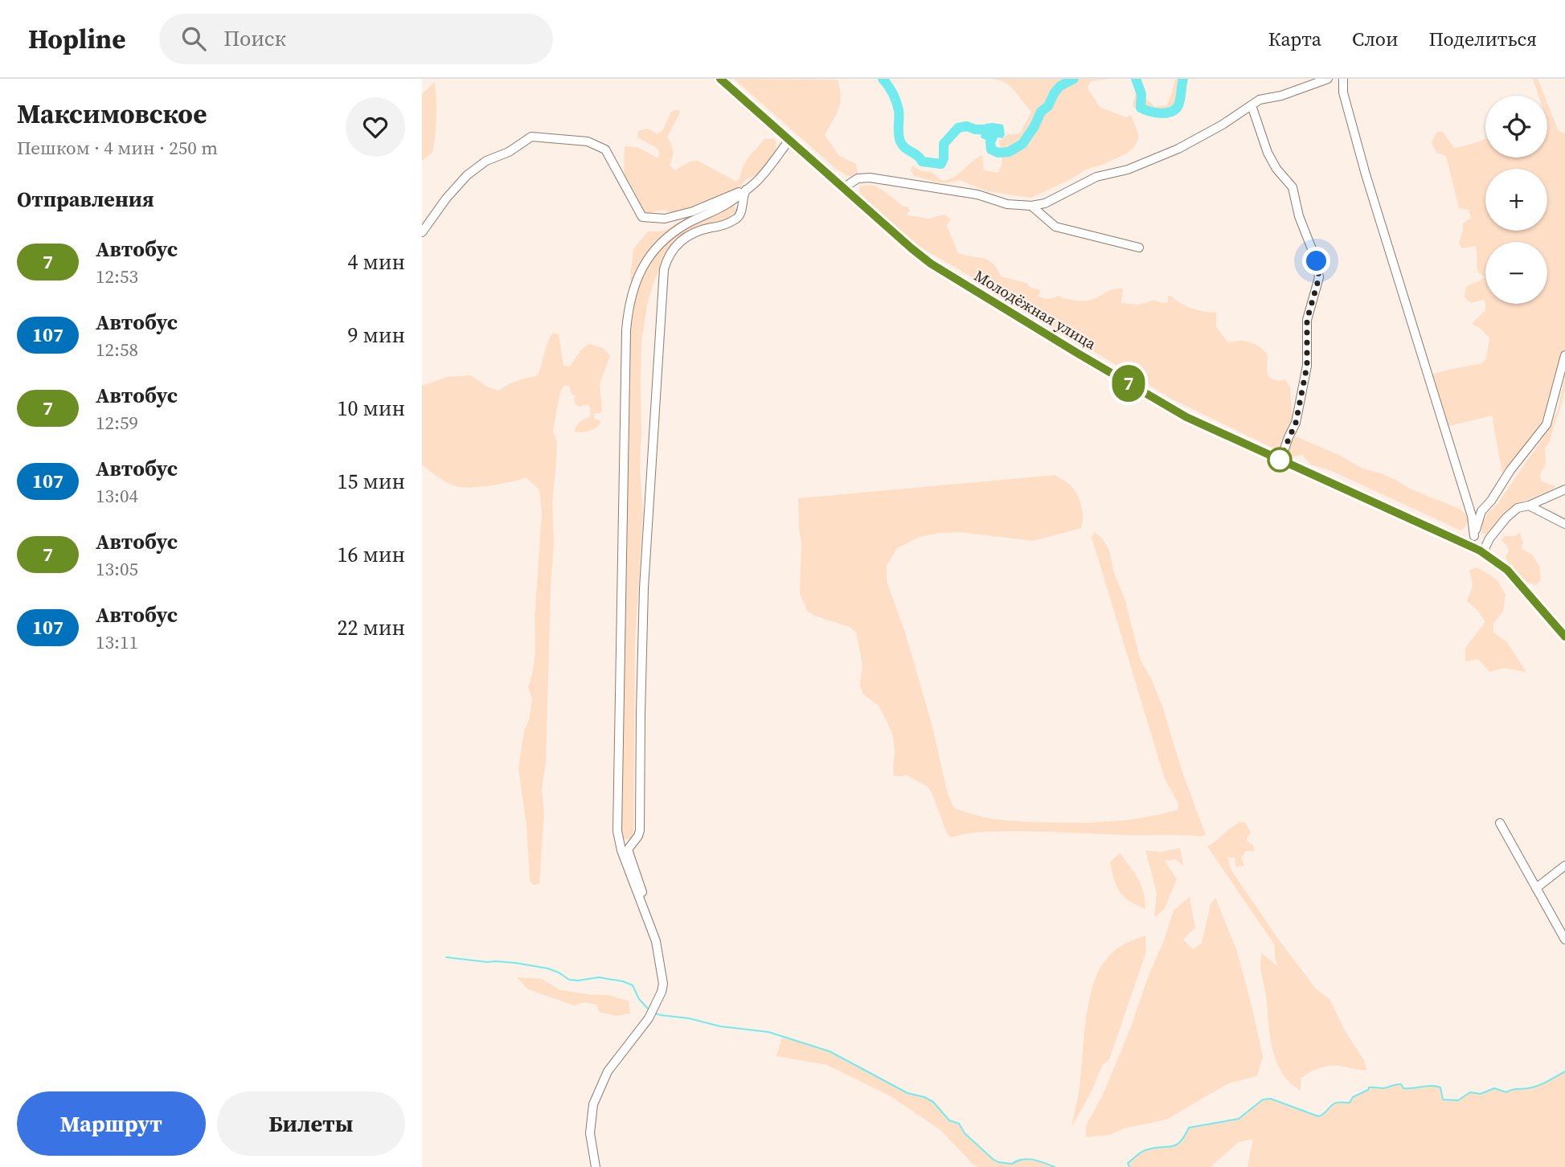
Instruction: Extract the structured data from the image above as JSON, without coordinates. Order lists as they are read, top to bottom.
{
  "streets": {
    "main road": ["Молодёжная улица"]
  },
  "lines": ["bus line 7"],
  "page": {
    "header": "Hopline",
    "search": "Поиск",
    "nav": ["Карта", "Слои", "Поделиться"],
    "heading": [
      ["Максимовское", "Пешком · 4 мин · 250 m"],
      "Отправления"
    ],
    "on_map": "7",
    "map_buttons": ["+", "−"],
    "list": [
      {
        "mark": "7",
        "name": "Автобус",
        "note": "12:53",
        "value": "4 мин"
      },
      {
        "mark": "107",
        "name": "Автобус",
        "note": "12:58",
        "value": "9 мин"
      },
      {
        "mark": "7",
        "name": "Автобус",
        "note": "12:59",
        "value": "10 мин"
      },
      {
        "mark": "107",
        "name": "Автобус",
        "note": "13:04",
        "value": "15 мин"
      },
      {
        "mark": "7",
        "name": "Автобус",
        "note": "13:05",
        "value": "16 мин"
      },
      {
        "mark": "107",
        "name": "Автобус",
        "note": "13:11",
        "value": "22 мин"
      }
    ],
    "buttons": ["Маршрут", "Билеты"]
  }
}
